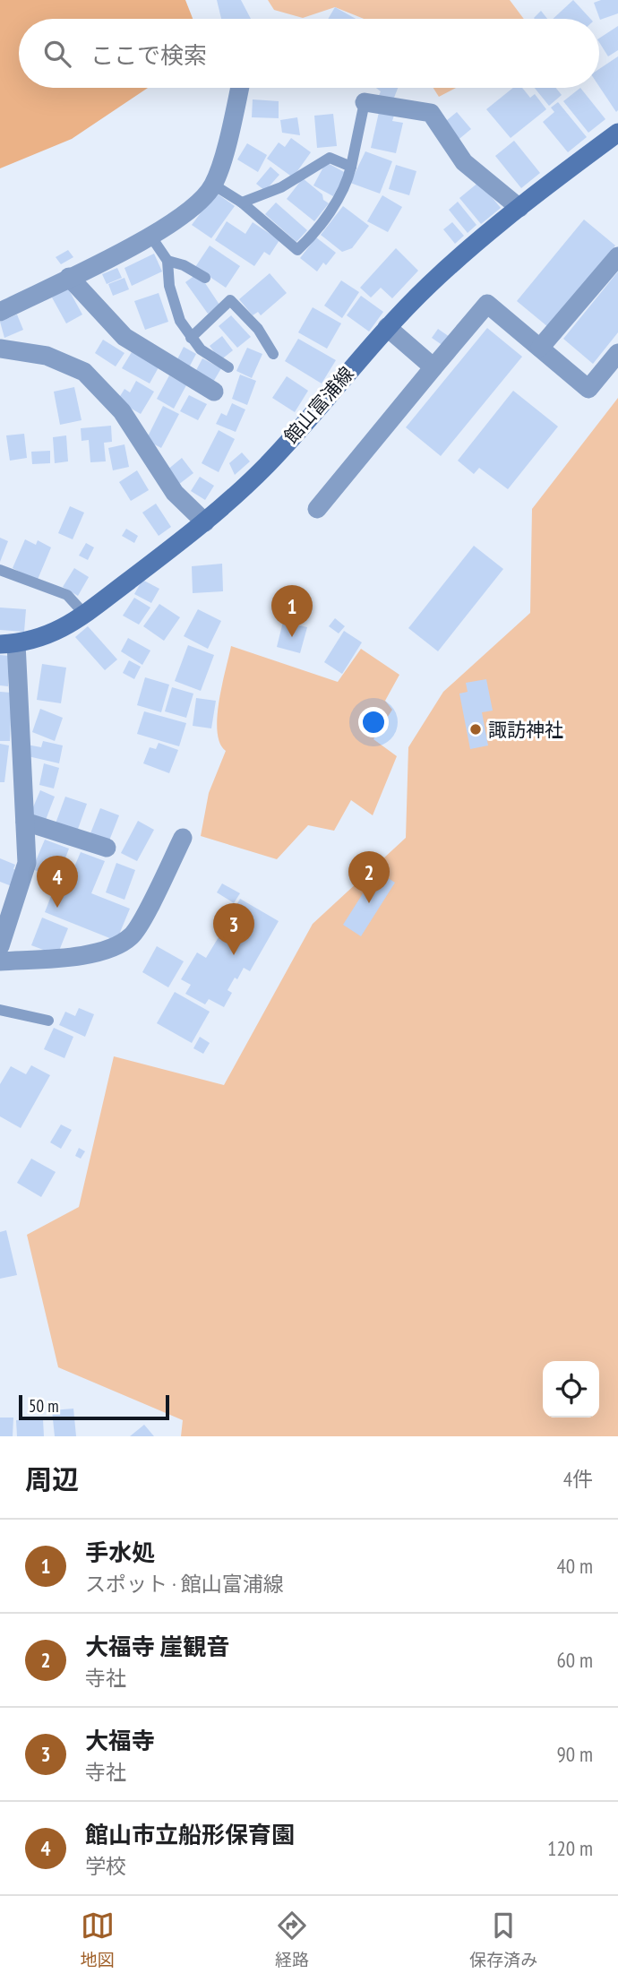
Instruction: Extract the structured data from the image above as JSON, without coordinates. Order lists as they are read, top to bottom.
{
  "streets": {
    "main road": ["館山富浦線"]
  },
  "places": ["諏訪神社"],
  "scale_bar": "50 m",
  "page": {
    "search": "ここで検索",
    "pins": [
      "1",
      "2",
      "4",
      "3"
    ],
    "scale": "50 m",
    "heading": ["周辺", "4件"],
    "list": [
      {
        "mark": "1",
        "name": "手水処",
        "note": "スポット · 館山富浦線",
        "value": "40 m"
      },
      {
        "mark": "2",
        "name": "大福寺 崖観音",
        "note": "寺社",
        "value": "60 m"
      },
      {
        "mark": "3",
        "name": "大福寺",
        "note": "寺社",
        "value": "90 m"
      },
      {
        "mark": "4",
        "name": "館山市立船形保育園",
        "note": "学校",
        "value": "120 m"
      }
    ],
    "nav": ["地図", "経路", "保存済み"]
  }
}
